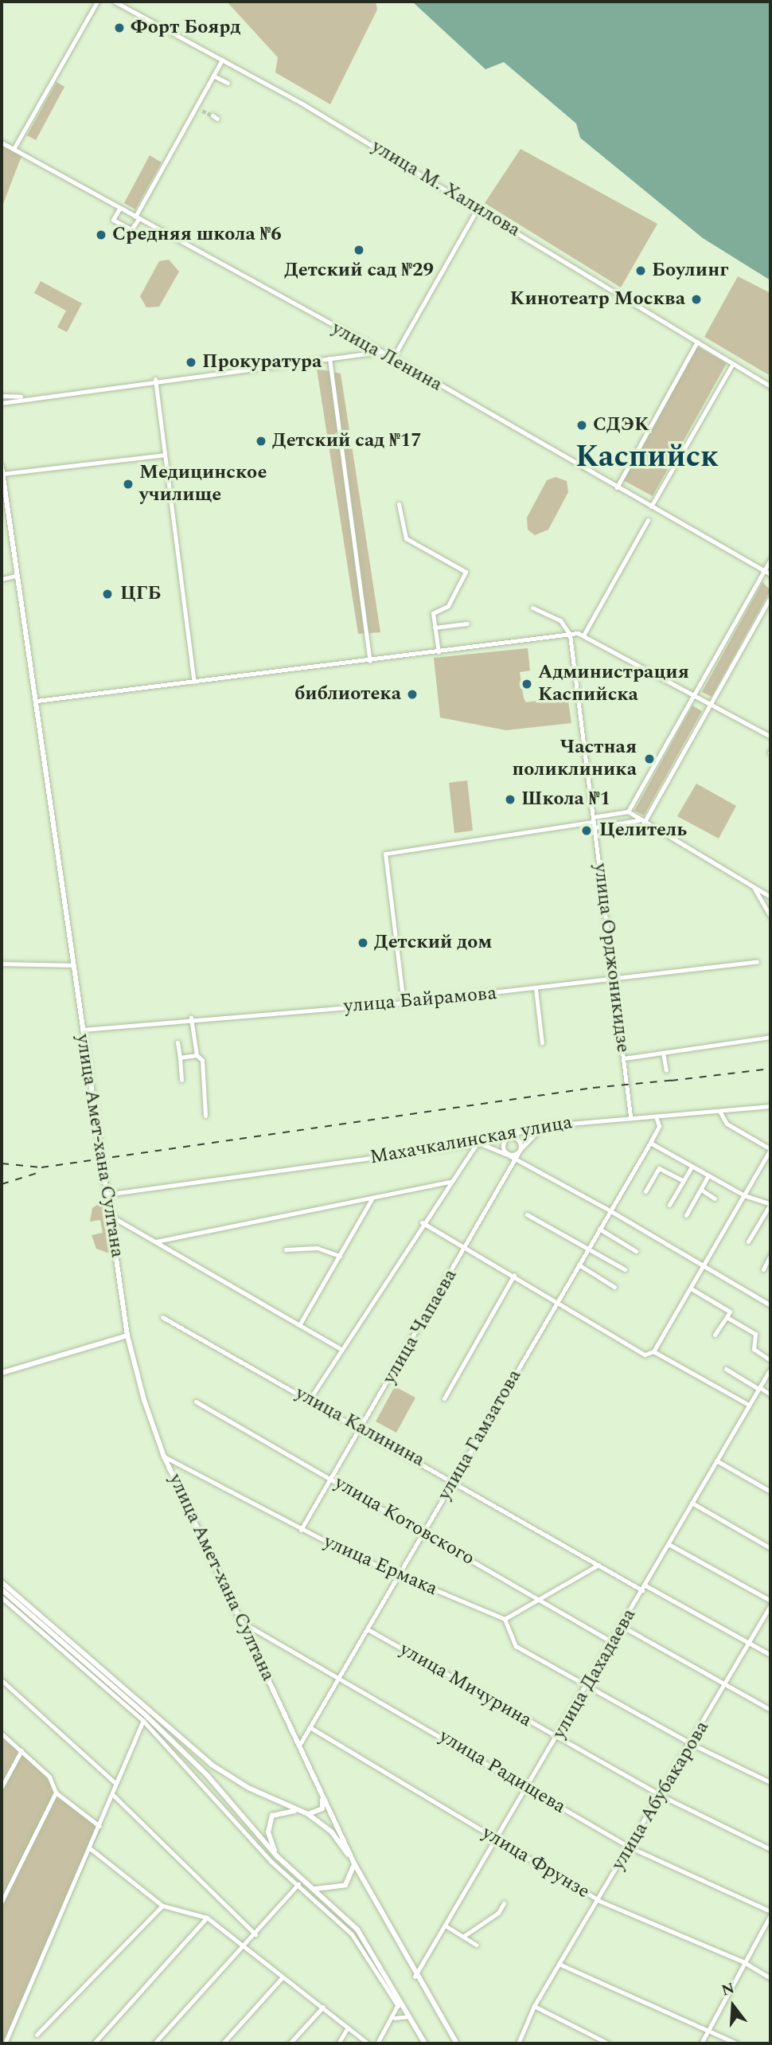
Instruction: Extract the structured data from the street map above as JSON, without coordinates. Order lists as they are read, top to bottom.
{
  "streets": {
    "main road": ["улица Амет-хана Султана"],
    "street": [
      "улица М. Халилова",
      "улица Ленина",
      "улица Орджоникидзе",
      "улица Байрамова",
      "Махачкалинская улица",
      "улица Чапаева",
      "улица Калинина",
      "улица Гамзатова",
      "улица Котовского",
      "улица Ермака",
      "улица Дахадаева",
      "улица Мичурина",
      "улица Радищева",
      "улица Абубакарова",
      "улица Фрунзе"
    ]
  },
  "crossings": [
    ["улица Орджоникидзе", "улица Байрамова"],
    ["улица Орджоникидзе", "Махачкалинская улица"],
    ["улица Байрамова", "улица Амет-хана Султана"],
    ["Махачкалинская улица", "улица Амет-хана Султана"],
    ["Махачкалинская улица", "улица Чапаева"],
    ["Махачкалинская улица", "улица Гамзатова"],
    ["улица Амет-хана Султана", "улица Гамзатова"],
    ["улица Амет-хана Султана", "улица Ермака"],
    ["улица Амет-хана Султана", "улица Радищева"],
    ["улица Чапаева", "улица Калинина"],
    ["улица Чапаева", "улица Котовского"],
    ["улица Чапаева", "улица Ермака"],
    ["улица Калинина", "улица Гамзатова"],
    ["улица Калинина", "улица Дахадаева"],
    ["улица Калинина", "улица Абубакарова"],
    ["улица Гамзатова", "улица Котовского"],
    ["улица Гамзатова", "улица Ермака"],
    ["улица Гамзатова", "улица Мичурина"],
    ["улица Гамзатова", "улица Радищева"],
    ["улица Гамзатова", "улица Фрунзе"],
    ["улица Котовского", "улица Дахадаева"],
    ["улица Дахадаева", "улица Мичурина"],
    ["улица Дахадаева", "улица Радищева"],
    ["улица Дахадаева", "улица Фрунзе"],
    ["улица Мичурина", "улица Абубакарова"],
    ["улица Радищева", "улица Абубакарова"],
    ["улица Абубакарова", "улица Фрунзе"]
  ],
  "districts": ["Каспийск"],
  "places": [
    "Форт Боярд",
    "Средняя школа №6",
    "Детский сад №29",
    "Боулинг",
    "Кинотеатр Москва",
    "Прокуратура",
    "СДЭК",
    "Детский сад №17",
    "Медицинское училище",
    "ЦГБ",
    "Администрация Каспийска",
    "библиотека",
    "Частная поликлиника",
    "Школа №1",
    "Целитель",
    "Детский дом"
  ],
  "north": "top"
}
